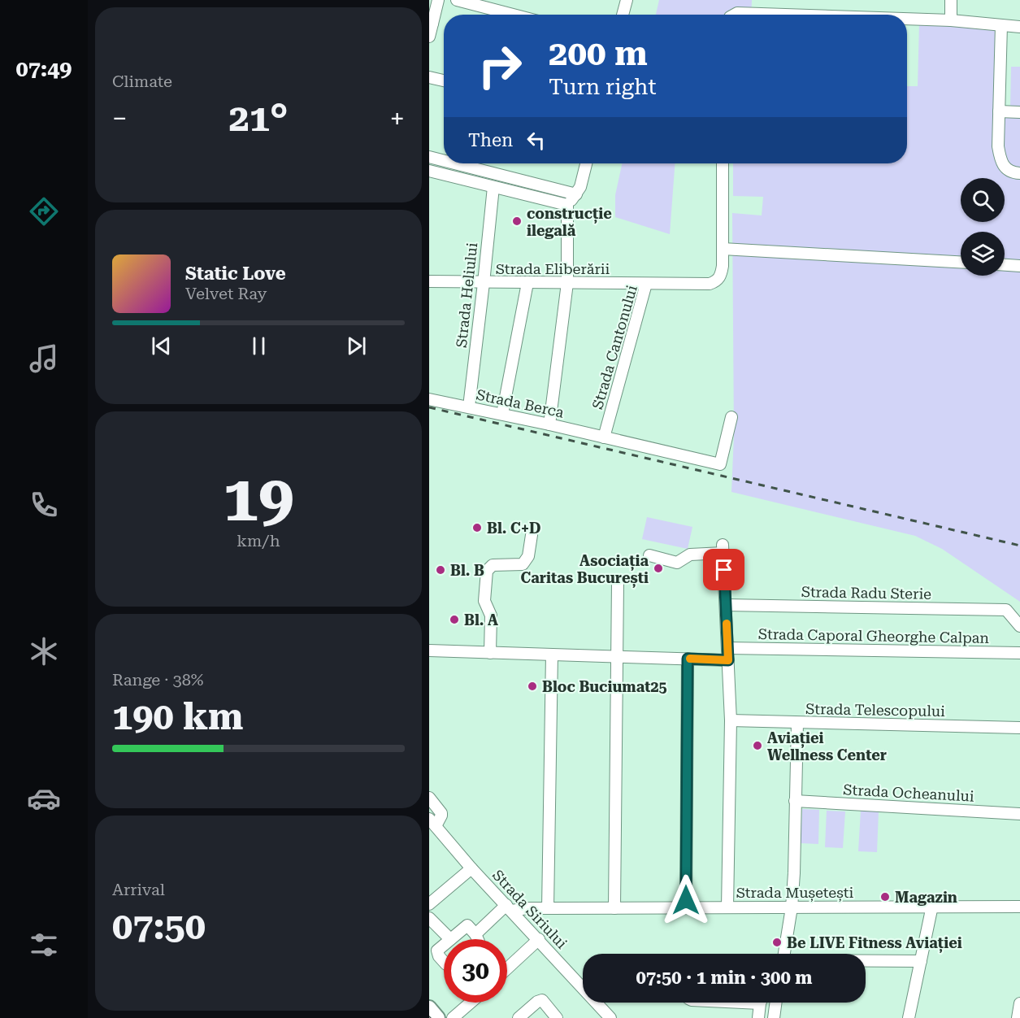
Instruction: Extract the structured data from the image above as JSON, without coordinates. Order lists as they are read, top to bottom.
{
  "streets": {
    "street": [
      "Strada Eliberării",
      "Strada Heliului",
      "Strada Cantonului",
      "Strada Berca",
      "Strada Radu Sterie",
      "Strada Caporal Gheorghe Calpan",
      "Strada Telescopului",
      "Strada Ocheanului",
      "Strada Mușetești",
      "Strada Siriului"
    ]
  },
  "crossings": [
    ["Strada Eliberării", "Strada Heliului"],
    ["Strada Eliberării", "Strada Cantonului"],
    ["Strada Heliului", "Strada Berca"],
    ["Strada Cantonului", "Strada Berca"],
    ["Strada Mușetești", "Strada Siriului"]
  ],
  "places": [
    "construcție ilegală",
    "Bl. C+D",
    "Asociația Caritas București",
    "Bl. B",
    "Bl. A",
    "Bloc Buciumat25",
    "Aviației Wellness Center",
    "Magazin",
    "Be LIVE Fitness Aviației"
  ],
  "page": {
    "tabs": "07:49",
    "tile": [
      "Climate",
      ["19", "km/h"],
      ["Range · 38%", "190 km"],
      ["Arrival", "07:50"]
    ],
    "turn": ["200 m", "Turn right"],
    "heat": ["−", "21°", "+"],
    "then": "Then",
    "song": ["Static Love", "Velvet Ray"],
    "limit": "30",
    "trip": "07:50 · 1 min · 300 m"
  }
}
